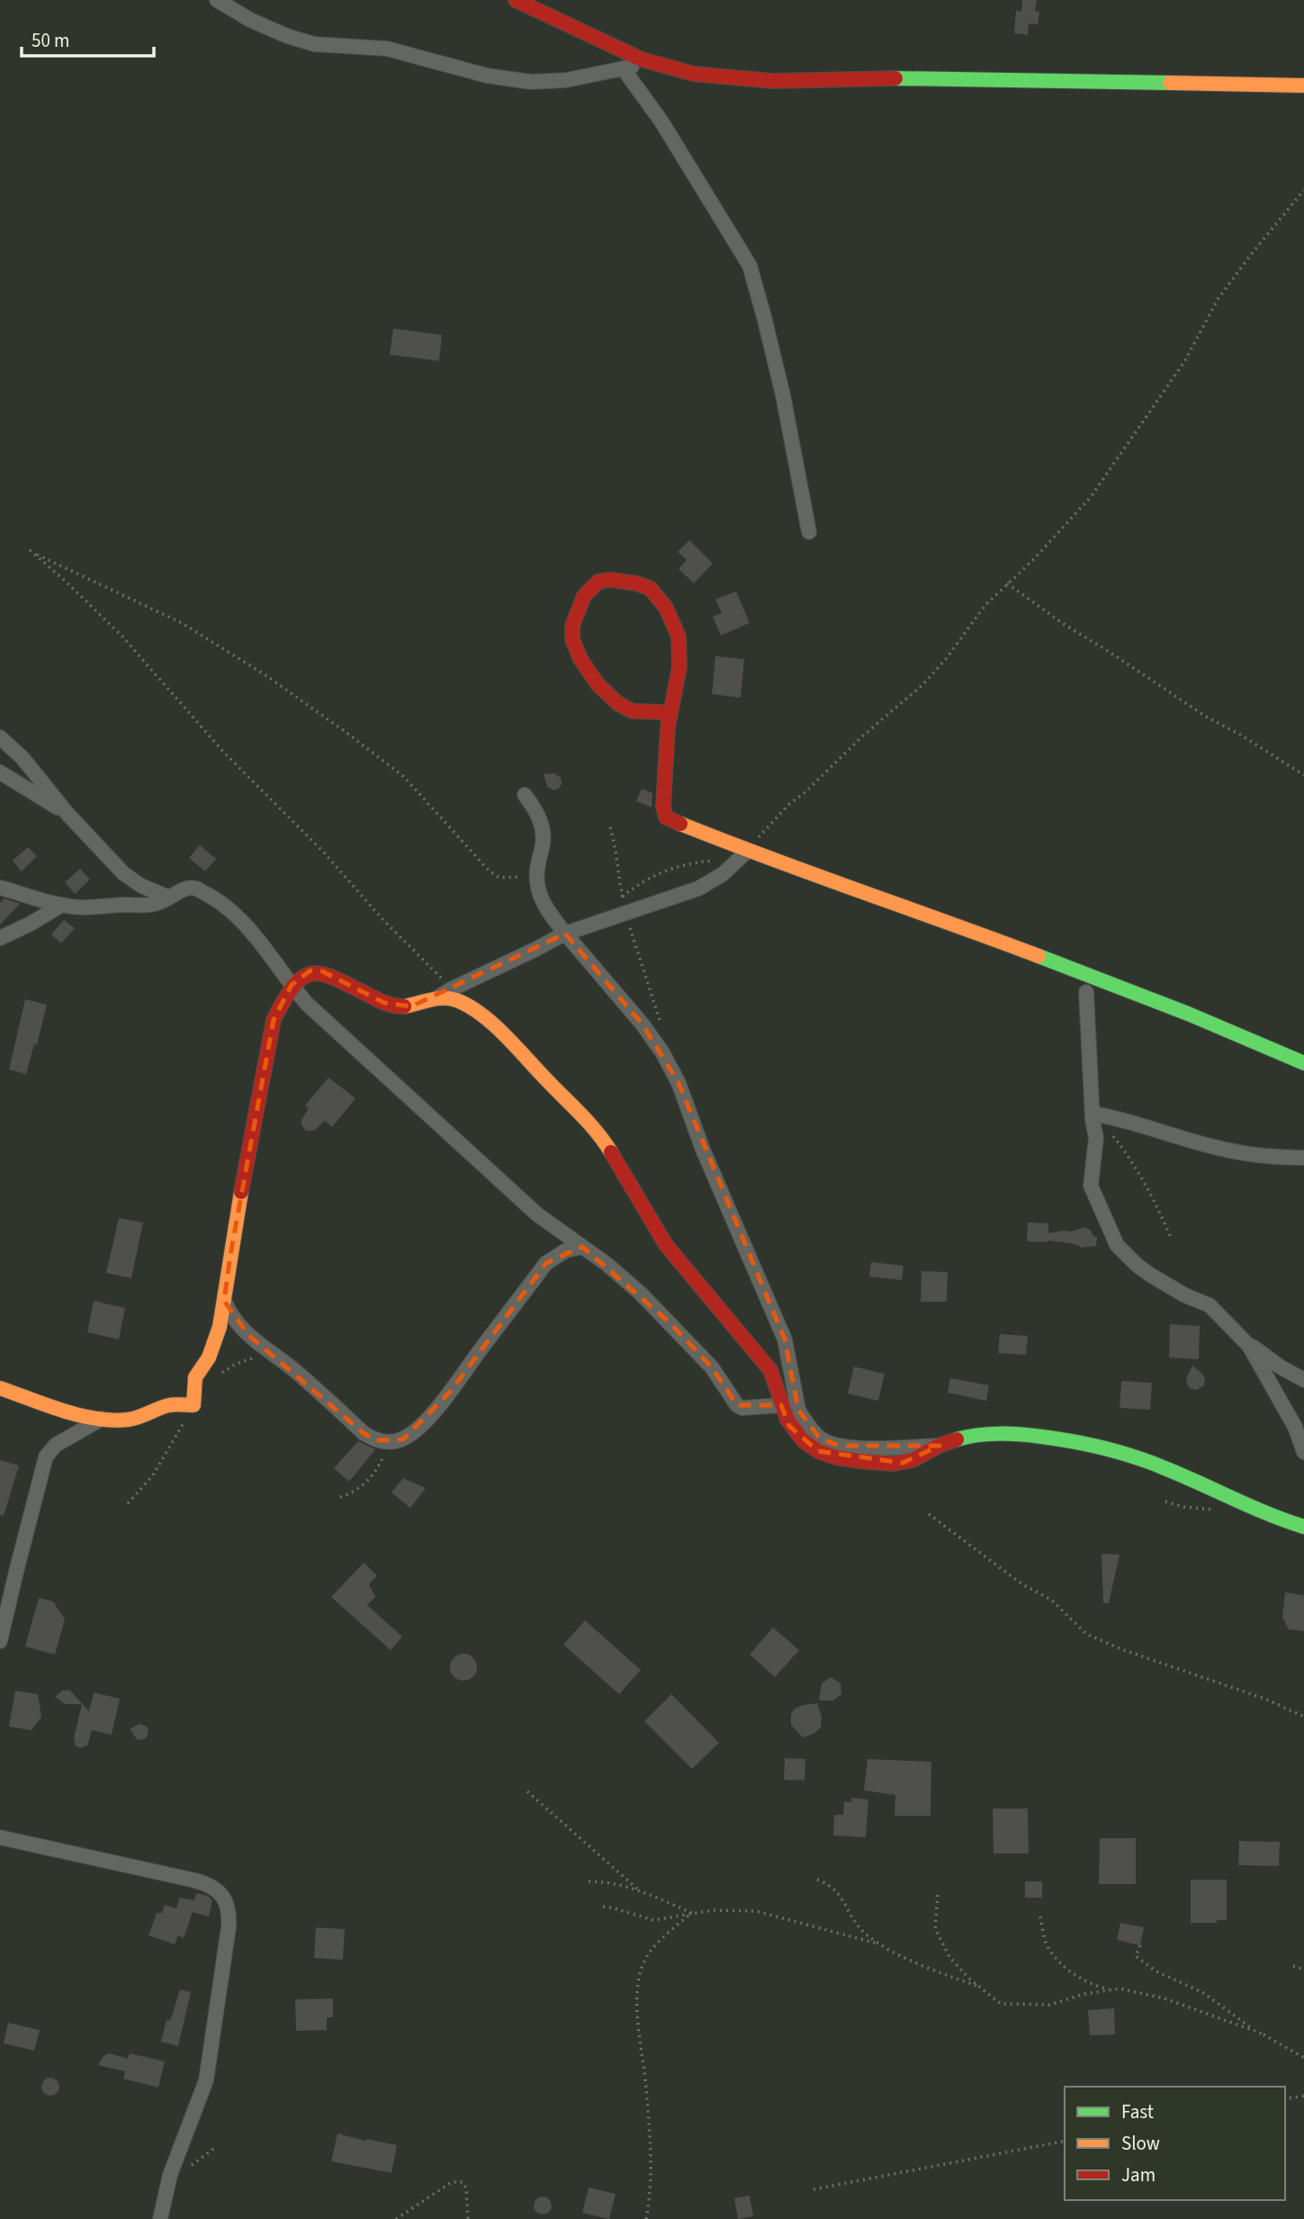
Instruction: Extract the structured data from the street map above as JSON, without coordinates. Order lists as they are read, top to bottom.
{
  "legend": ["Fast", "Slow", "Jam"],
  "scale_bar": "50 m"
}
